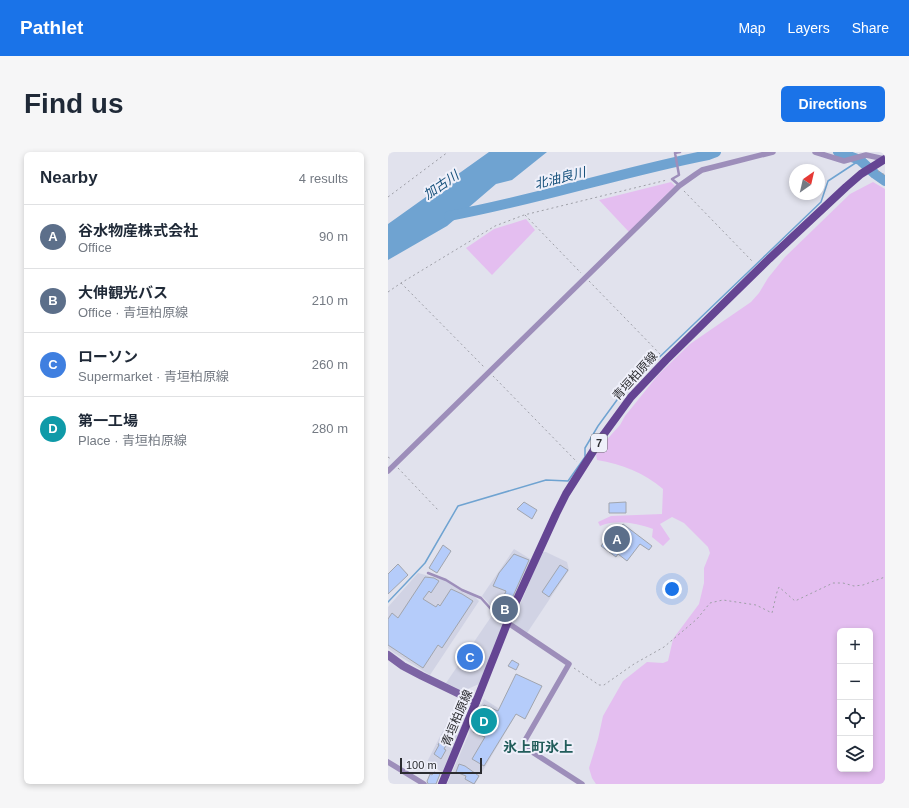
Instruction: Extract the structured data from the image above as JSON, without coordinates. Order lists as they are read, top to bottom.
{
  "streets": {
    "main road": ["青垣柏原線", "7"]
  },
  "districts": ["氷上町氷上"],
  "water": ["北油良川", "加古川"],
  "scale_bar": "100 m",
  "north": "top right",
  "page": {
    "header": "Pathlet",
    "nav": ["Map", "Layers", "Share"],
    "buttons": "Directions",
    "title": "Find us",
    "heading": ["Nearby", "4 results"],
    "list": [
      {
        "mark": "A",
        "name": "谷水物産株式会社",
        "note": "Office",
        "value": "90 m"
      },
      {
        "mark": "B",
        "name": "大伸観光バス",
        "note": "Office · 青垣柏原線",
        "value": "210 m"
      },
      {
        "mark": "C",
        "name": "ローソン",
        "note": "Supermarket · 青垣柏原線",
        "value": "260 m"
      },
      {
        "mark": "D",
        "name": "第一工場",
        "note": "Place · 青垣柏原線",
        "value": "280 m"
      }
    ],
    "pins": [
      "A",
      "B",
      "C",
      "D"
    ],
    "map_buttons": ["+", "−"],
    "scale": "100 m"
  }
}
